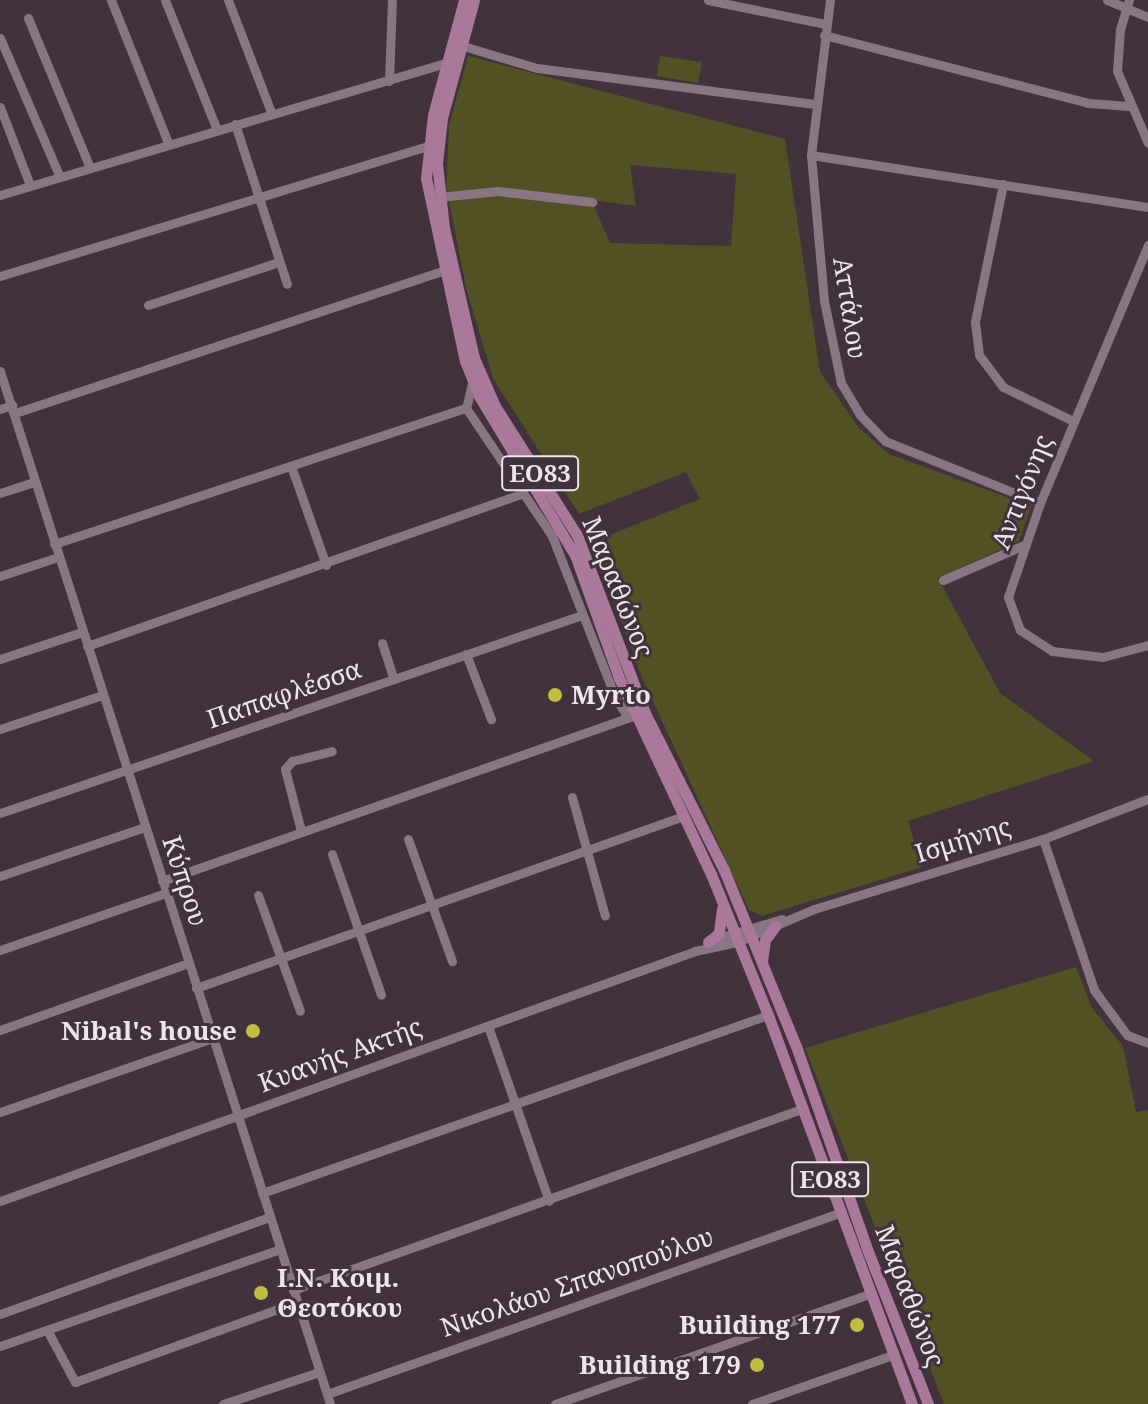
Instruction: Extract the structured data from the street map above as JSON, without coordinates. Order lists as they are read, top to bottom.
{
  "streets": {
    "main road": ["ΕΟ83", "Μαραθώνος"],
    "street": [
      "Αττάλου",
      "Αντιγόνης",
      "Παπαφλέσσα",
      "Ισμήνης",
      "Κύπρου",
      "Κυανής Ακτής",
      "Νικολάου Σπανοπούλου"
    ]
  },
  "crossings": [
    ["Αττάλου", "Αντιγόνης"],
    ["Μαραθώνος", "Κυανής Ακτής"],
    ["Μαραθώνος", "Νικολάου Σπανοπούλου"],
    ["Παπαφλέσσα", "Κύπρου"],
    ["Κύπρου", "Κυανής Ακτής"],
    ["Κύπρου", "Νικολάου Σπανοπούλου"]
  ],
  "places": [
    "Myrto",
    "Nibal's house",
    "Ι.Ν. Κοιμ. Θεοτόκου",
    "Building 177",
    "Building 179"
  ]
}
